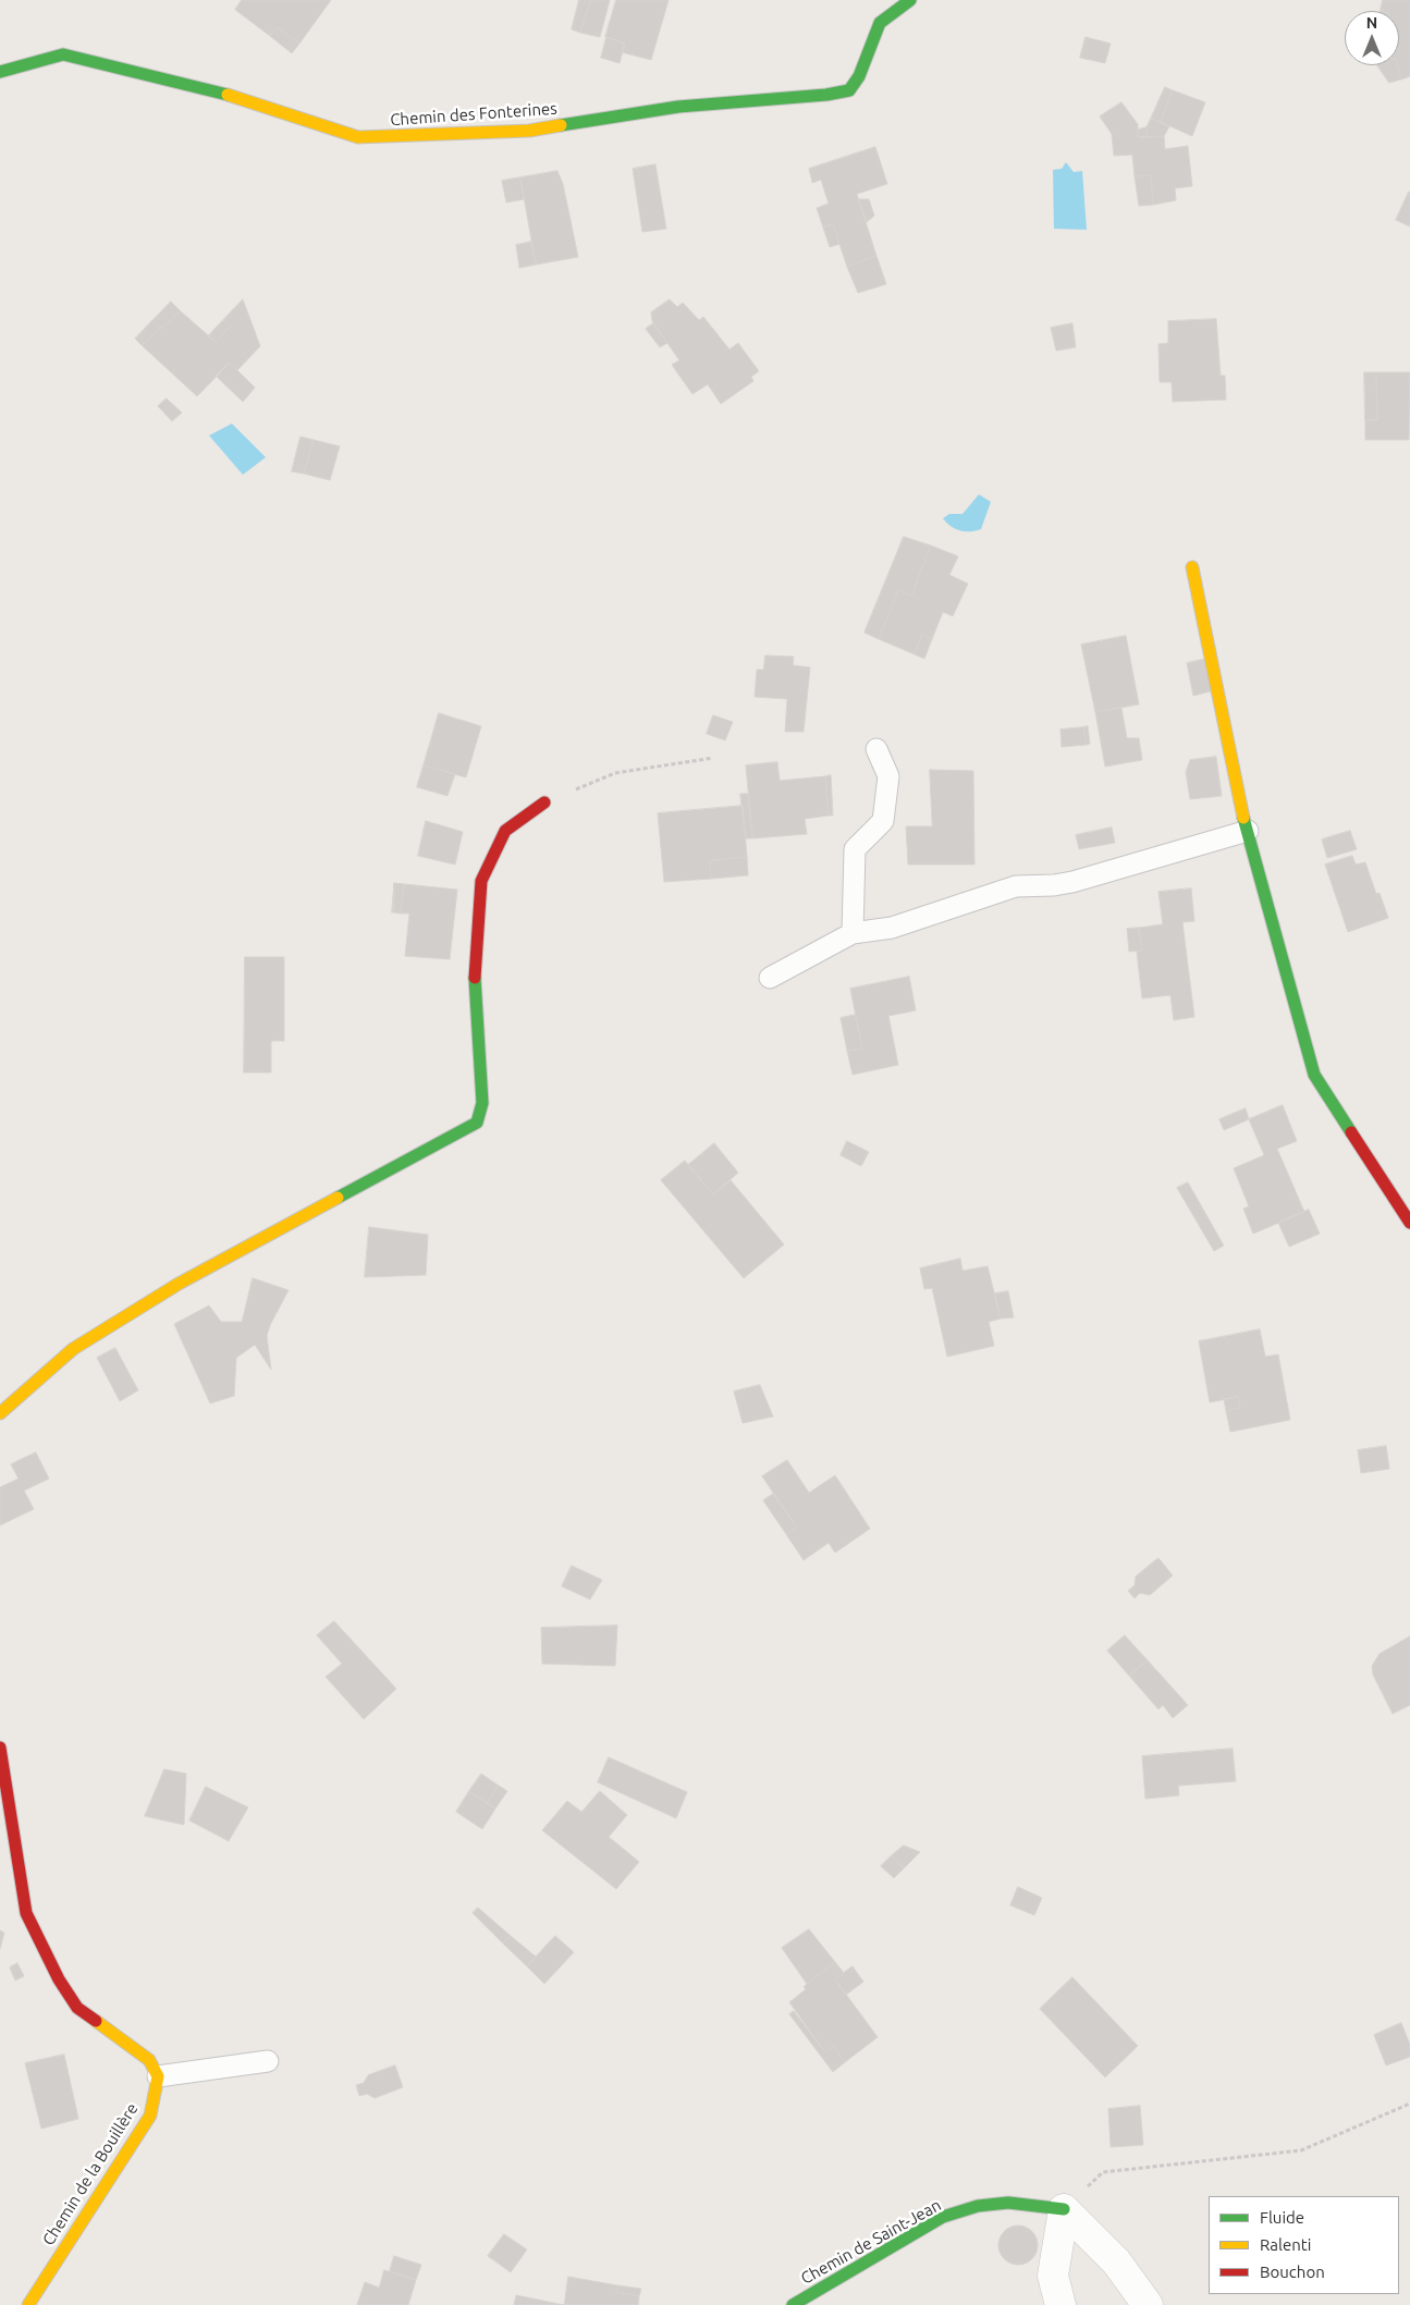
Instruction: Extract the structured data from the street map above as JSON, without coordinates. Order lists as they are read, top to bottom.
{
  "streets": {
    "street": ["Chemin des Fonterines", "Chemin de la Bouillère", "Chemin de Saint-Jean"]
  },
  "legend": ["Fluide", "Ralenti", "Bouchon"],
  "north": "top"
}
